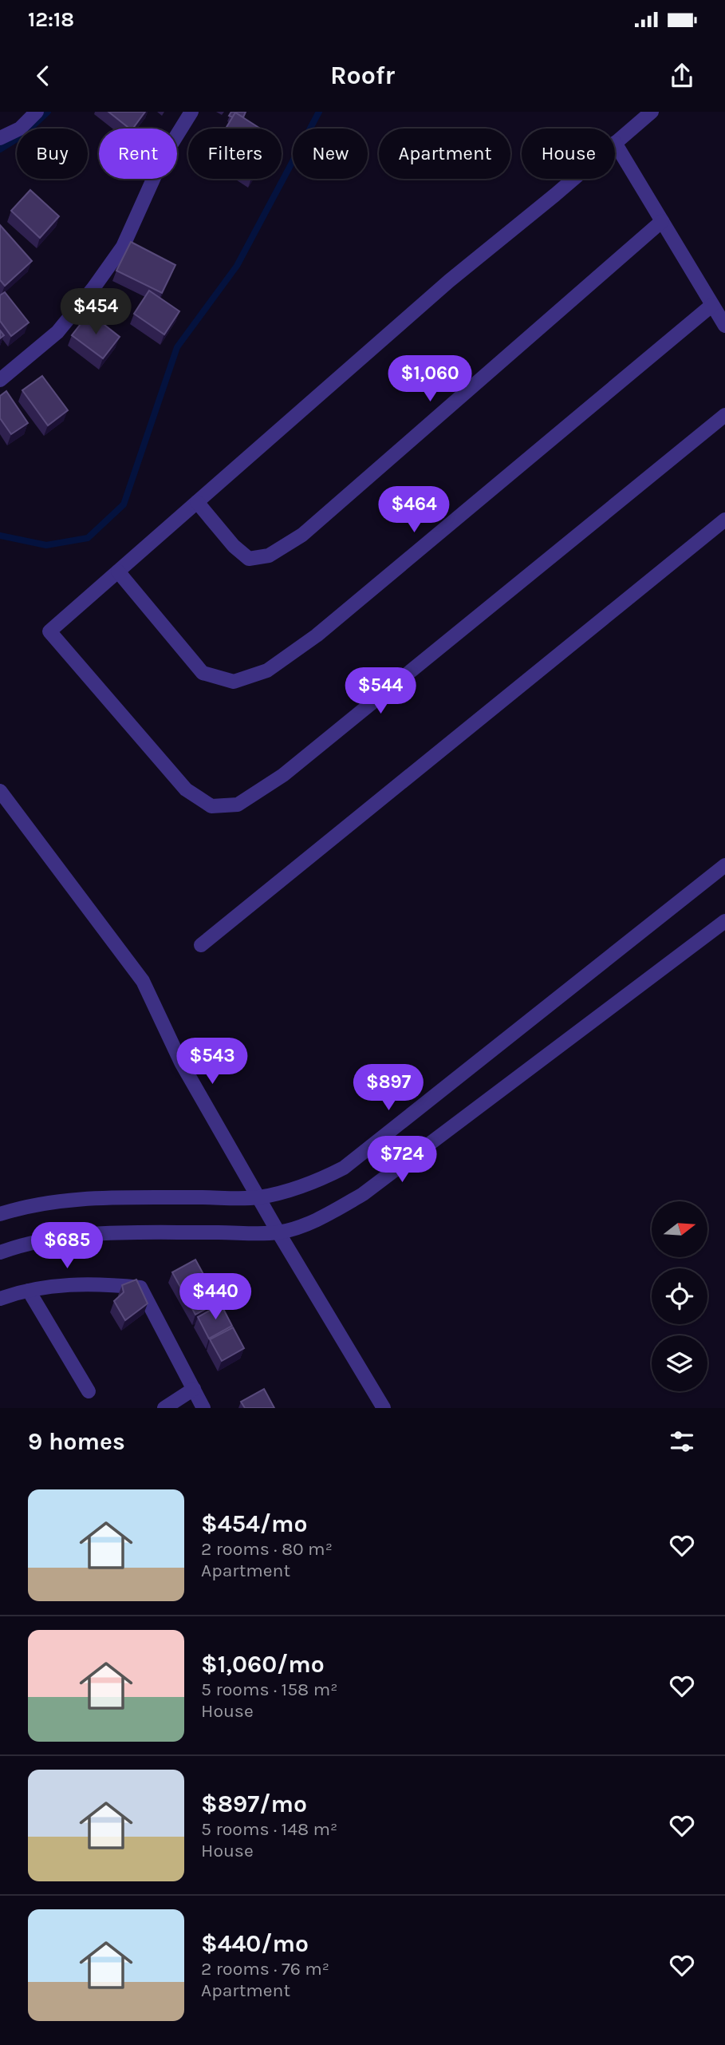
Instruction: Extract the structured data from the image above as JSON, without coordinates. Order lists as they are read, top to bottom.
{
  "north": "right",
  "page": {
    "status": "12:18",
    "header": "Roofr",
    "chip": [
      "Buy",
      "Rent",
      "Filters",
      "New",
      "Apartment",
      "House"
    ],
    "price": [
      "$454",
      "$1,060",
      "$464",
      "$544",
      "$543",
      "$897",
      "$724",
      "$685",
      "$440"
    ],
    "heading": "9 homes",
    "list": [
      {
        "name": "$454/mo",
        "note": "2 rooms · 80 m² · Apartment"
      },
      {
        "name": "$1,060/mo",
        "note": "5 rooms · 158 m² · House"
      },
      {
        "name": "$897/mo",
        "note": "5 rooms · 148 m² · House"
      },
      {
        "name": "$440/mo",
        "note": "2 rooms · 76 m² · Apartment"
      }
    ]
  }
}
